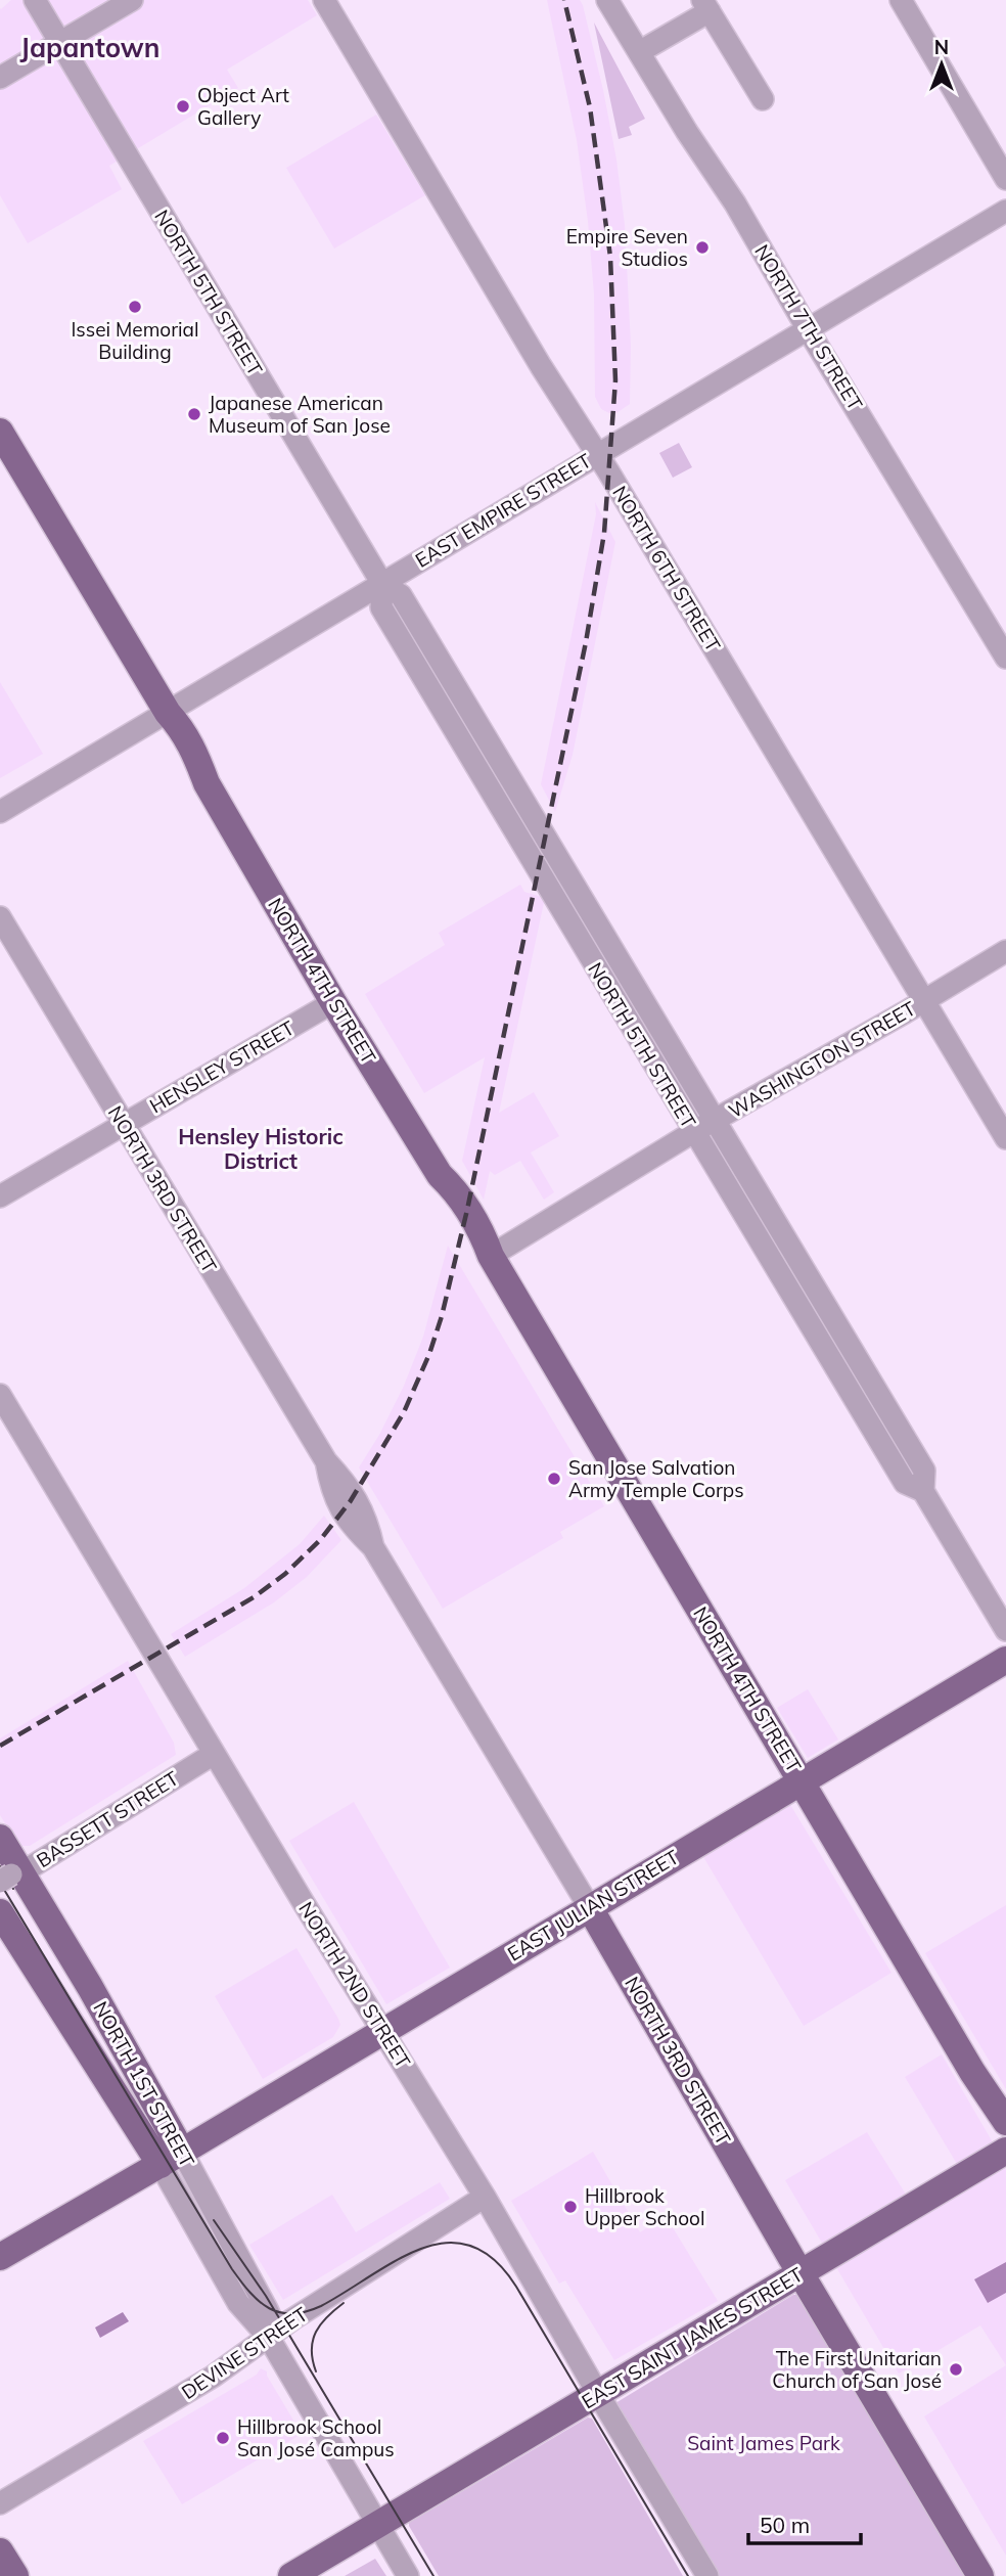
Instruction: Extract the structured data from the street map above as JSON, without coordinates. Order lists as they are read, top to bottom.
{
  "streets": {
    "main road": [
      "NORTH 4TH STREET",
      "NORTH 3RD STREET",
      "EAST JULIAN STREET",
      "NORTH 1ST STREET",
      "EAST SAINT JAMES STREET"
    ],
    "street": [
      "NORTH 5TH STREET",
      "NORTH 7TH STREET",
      "EAST EMPIRE STREET",
      "NORTH 6TH STREET",
      "WASHINGTON STREET",
      "HENSLEY STREET",
      "BASSETT STREET",
      "NORTH 2ND STREET",
      "DEVINE STREET"
    ]
  },
  "crossings": [
    ["NORTH 5TH STREET", "EAST EMPIRE STREET"],
    ["NORTH 5TH STREET", "WASHINGTON STREET"],
    ["NORTH 7TH STREET", "EAST EMPIRE STREET"],
    ["EAST EMPIRE STREET", "NORTH 6TH STREET"],
    ["EAST EMPIRE STREET", "NORTH 4TH STREET"],
    ["NORTH 6TH STREET", "WASHINGTON STREET"],
    ["NORTH 4TH STREET", "WASHINGTON STREET"],
    ["NORTH 4TH STREET", "HENSLEY STREET"],
    ["NORTH 4TH STREET", "EAST JULIAN STREET"],
    ["HENSLEY STREET", "NORTH 3RD STREET"],
    ["NORTH 3RD STREET", "EAST JULIAN STREET"],
    ["NORTH 3RD STREET", "EAST SAINT JAMES STREET"],
    ["BASSETT STREET", "NORTH 2ND STREET"],
    ["BASSETT STREET", "NORTH 1ST STREET"],
    ["EAST JULIAN STREET", "NORTH 2ND STREET"],
    ["EAST JULIAN STREET", "NORTH 1ST STREET"],
    ["NORTH 2ND STREET", "EAST SAINT JAMES STREET"],
    ["NORTH 2ND STREET", "DEVINE STREET"],
    ["NORTH 1ST STREET", "EAST SAINT JAMES STREET"],
    ["NORTH 1ST STREET", "DEVINE STREET"]
  ],
  "districts": ["Japantown", "Hensley Historic District"],
  "parks": ["Saint James Park"],
  "places": [
    "Object Art Gallery",
    "Empire Seven Studios",
    "Issei Memorial Building",
    "Japanese American Museum of San Jose",
    "San Jose Salvation Army Temple Corps",
    "Hillbrook Upper School",
    "The First Unitarian Church of San José",
    "Hillbrook School San José Campus"
  ],
  "scale_bar": "50 m",
  "north": "top"
}
